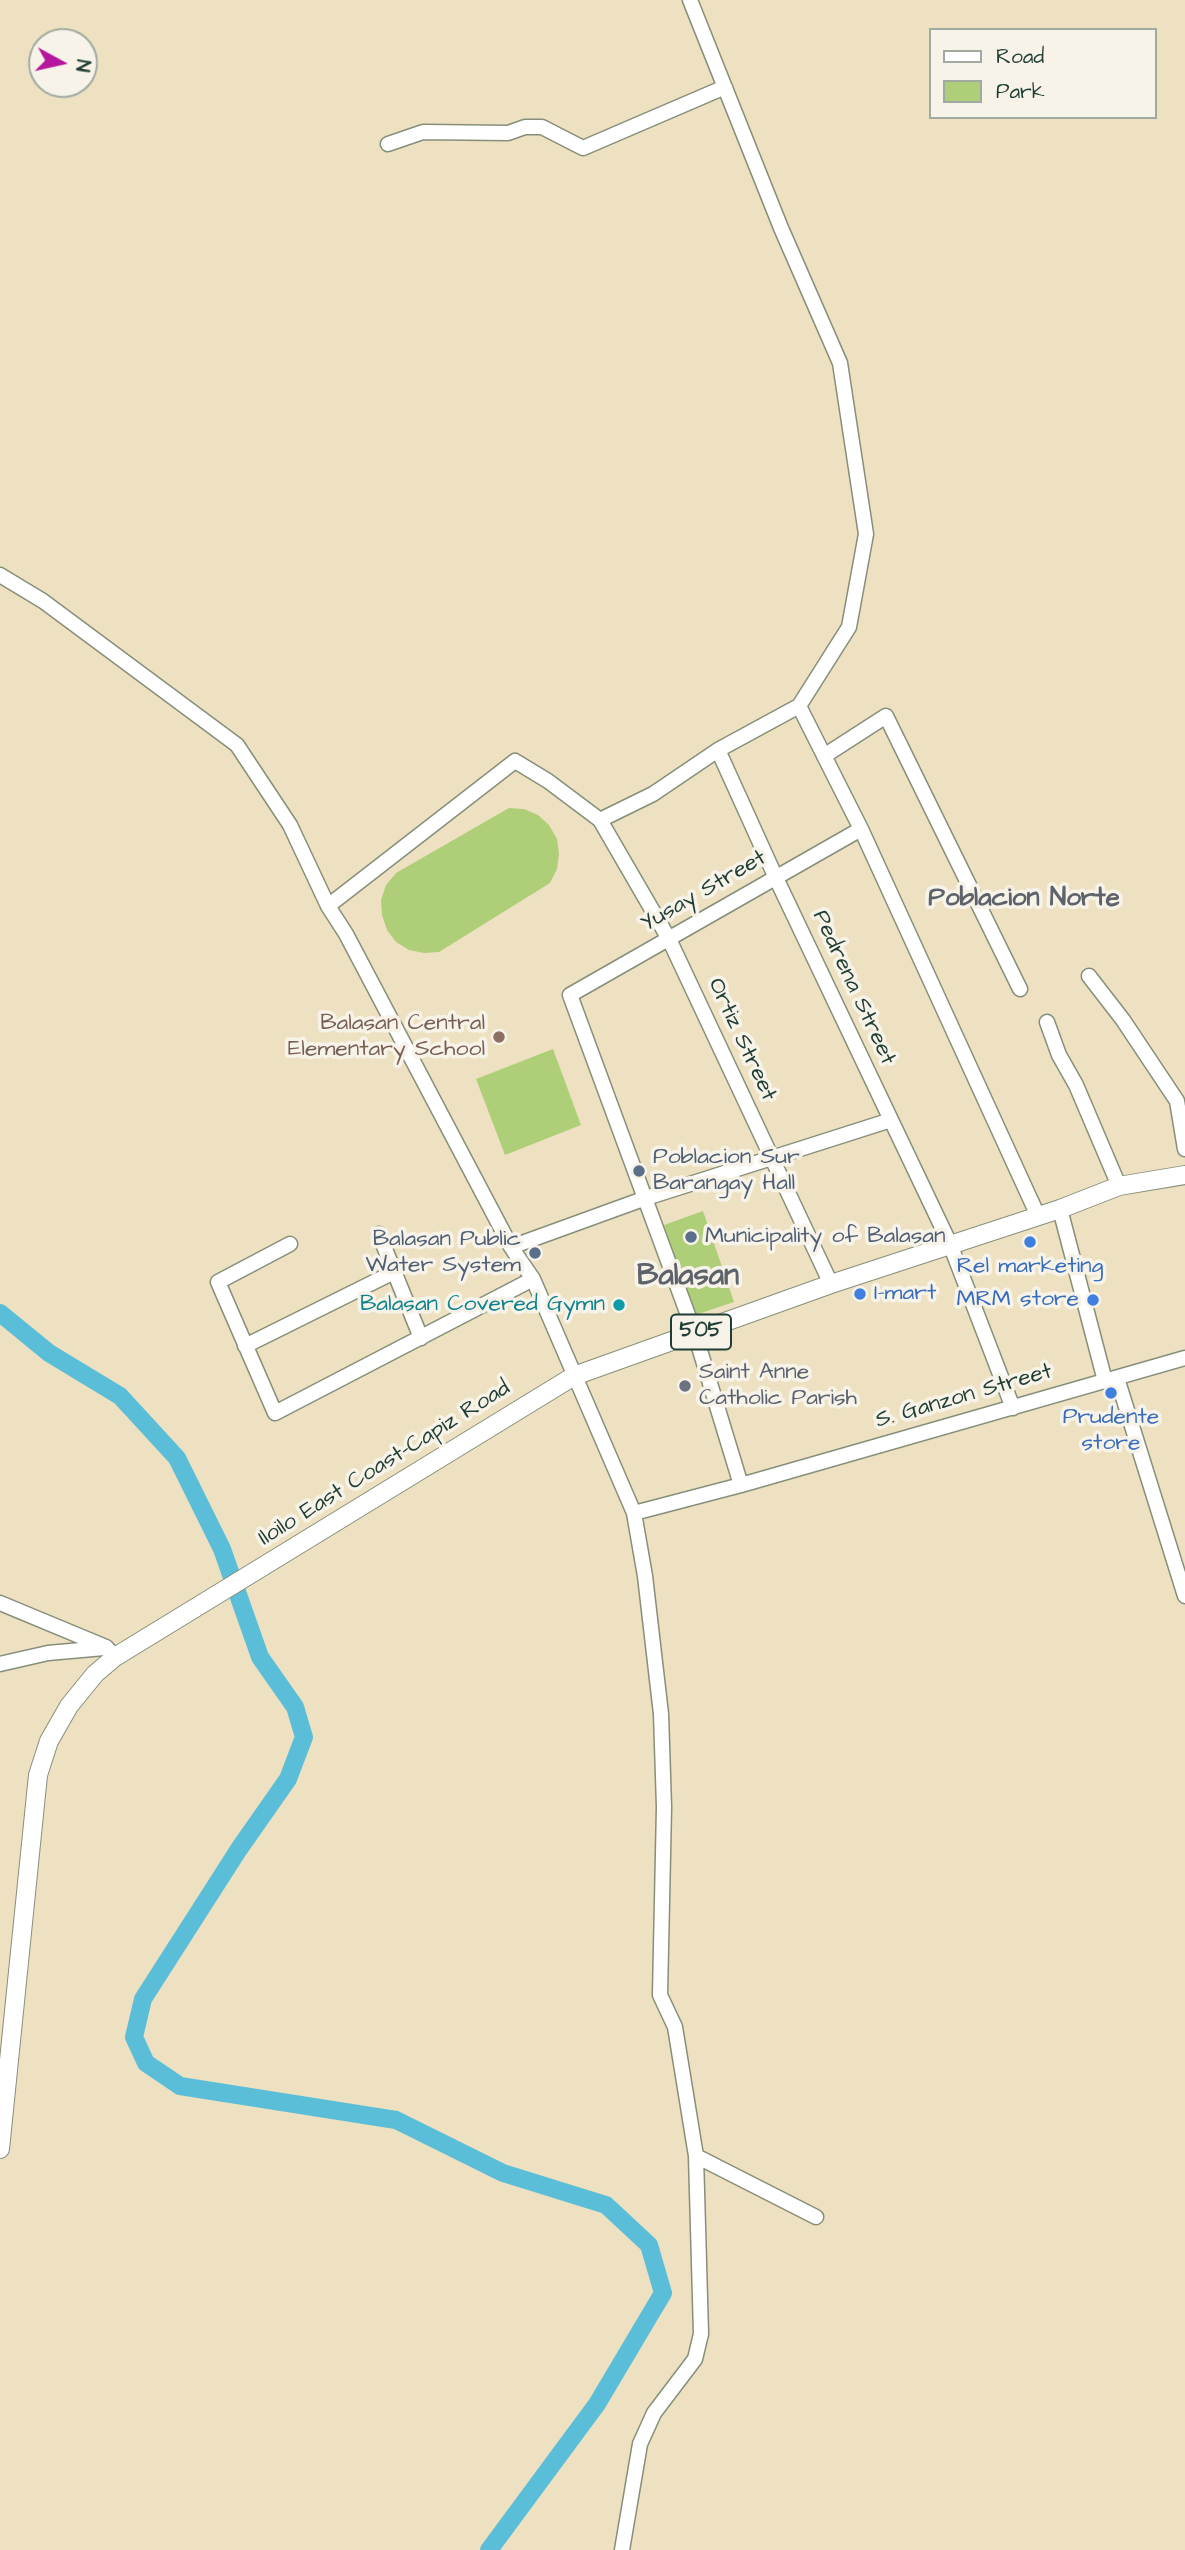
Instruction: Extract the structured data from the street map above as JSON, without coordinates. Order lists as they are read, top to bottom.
{
  "streets": {
    "main road": ["505", "Iloilo East Coast-Capiz Road"],
    "street": [
      "Yusay Street",
      "Pedrena Street",
      "Ortiz Street",
      "S. Ganzon Street"
    ]
  },
  "crossings": [
    ["Yusay Street", "Pedrena Street"],
    ["Yusay Street", "Ortiz Street"],
    ["Pedrena Street", "S. Ganzon Street"],
    ["Pedrena Street", "Iloilo East Coast-Capiz Road"],
    ["Ortiz Street", "Iloilo East Coast-Capiz Road"]
  ],
  "districts": ["Poblacion Norte", "Balasan"],
  "places": [
    "Balasan Central Elementary School",
    "Poblacion Sur Barangay Hall",
    "Municipality of Balasan",
    "Rel marketing",
    "Balasan Public Water System",
    "I-mart",
    "MRM store",
    "Balasan Covered Gymn",
    "Saint Anne Catholic Parish",
    "Prudente store"
  ],
  "legend": ["Road", "Park"],
  "north": "right"
}
